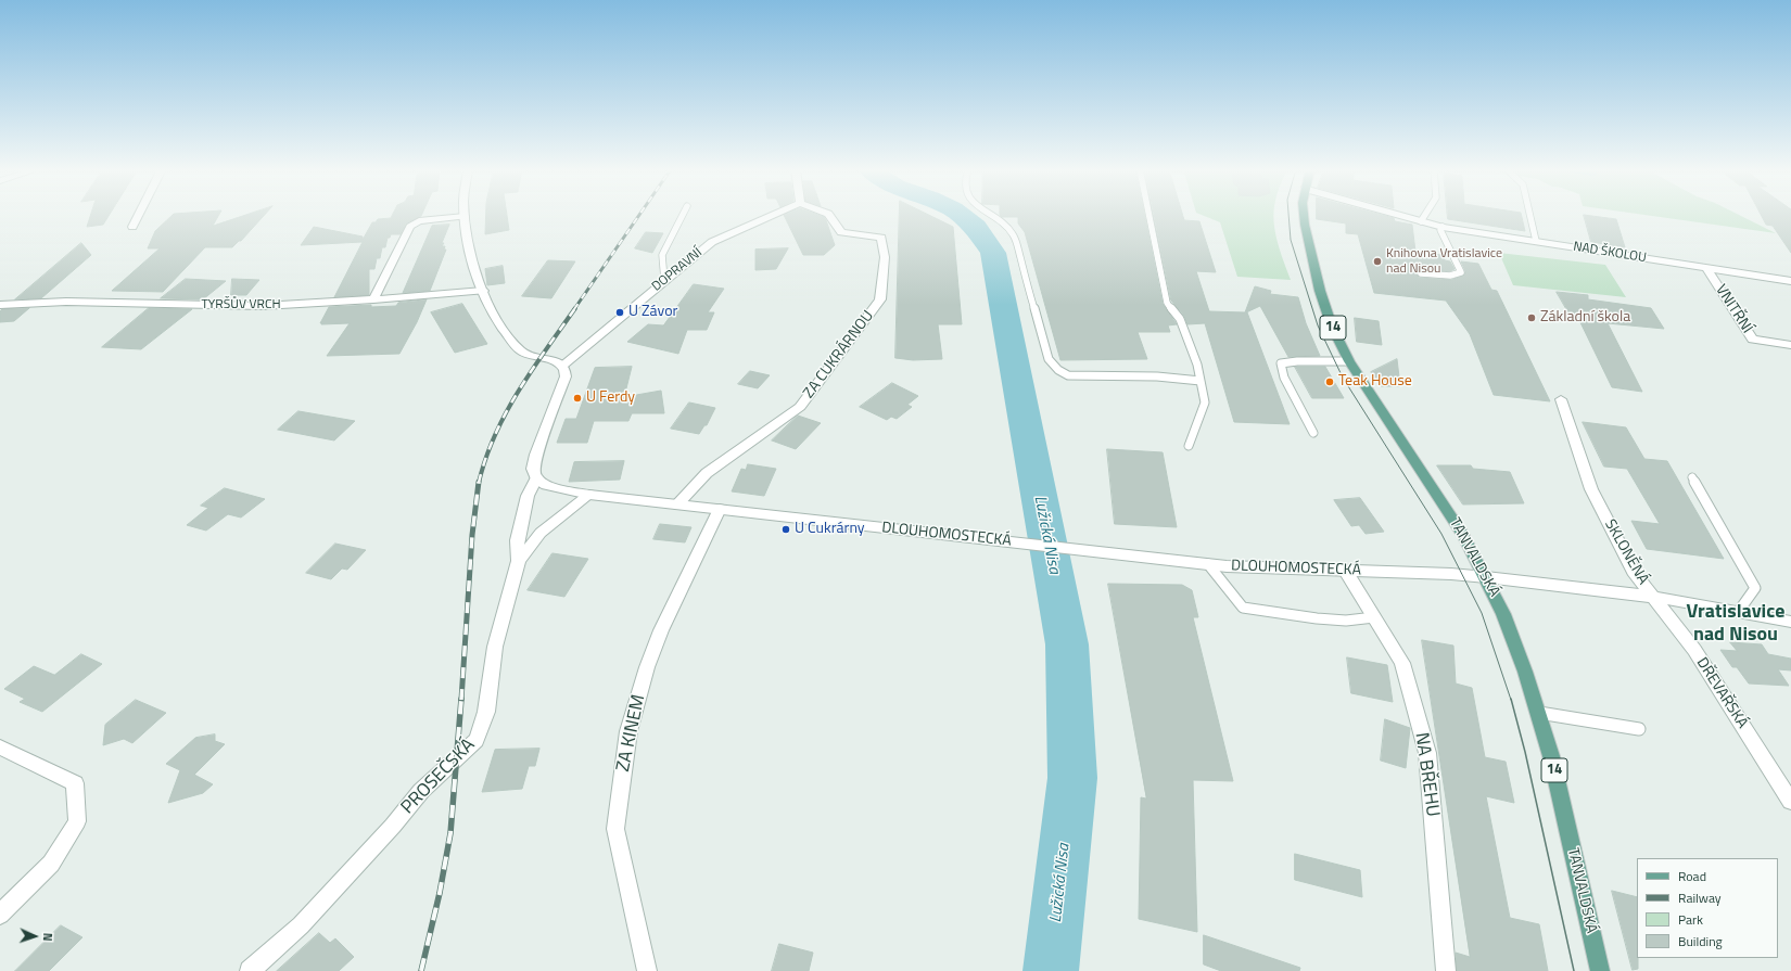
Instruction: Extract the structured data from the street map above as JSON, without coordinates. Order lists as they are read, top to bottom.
{
  "streets": {
    "main road": ["14", "TANVALDSKÁ"],
    "street": [
      "NAD ŠKOLOU",
      "DOPRAVNÍ",
      "TYRŠŮV VRCH",
      "VNITŘNÍ",
      "ZA CUKRÁRNOU",
      "DLOUHOMOSTECKÁ",
      "SKLONĚNÁ",
      "DŘEVAŘSKÁ",
      "ZA KINEM",
      "NA BŘEHU",
      "PROSEČSKÁ"
    ]
  },
  "crossings": [
    ["NAD ŠKOLOU", "VNITŘNÍ"],
    ["ZA CUKRÁRNOU", "DLOUHOMOSTECKÁ"],
    ["DLOUHOMOSTECKÁ", "TANVALDSKÁ"],
    ["DLOUHOMOSTECKÁ", "ZA KINEM"],
    ["DLOUHOMOSTECKÁ", "NA BŘEHU"],
    ["DLOUHOMOSTECKÁ", "PROSEČSKÁ"],
    ["SKLONĚNÁ", "DŘEVAŘSKÁ"]
  ],
  "districts": ["Vratislavice nad Nisou"],
  "water": ["Lužická Nisa"],
  "places": [
    "Knihovna Vratislavice nad Nisou",
    "U Závor",
    "Základní škola",
    "Teak House",
    "U Ferdy",
    "U Cukrárny"
  ],
  "legend": [
    "Road",
    "Railway",
    "Park",
    "Building"
  ],
  "north": "right"
}
